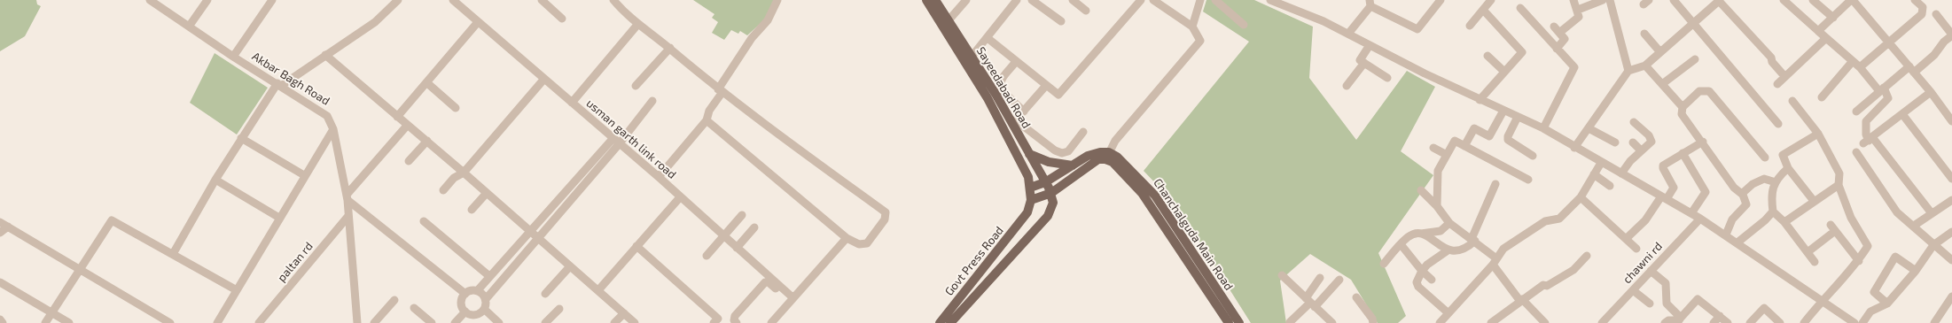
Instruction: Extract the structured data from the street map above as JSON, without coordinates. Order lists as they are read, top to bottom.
{
  "streets": {
    "main road": ["Sayeedabad Road", "Chanchalguda Main Road", "Govt Press Road"],
    "street": [
      "Akbar Bagh Road",
      "usman garth link road",
      "paltan rd",
      "chawni rd"
    ]
  },
  "crossings": [
    ["Akbar Bagh Road", "paltan rd"],
    ["Sayeedabad Road", "Govt Press Road"]
  ]
}
